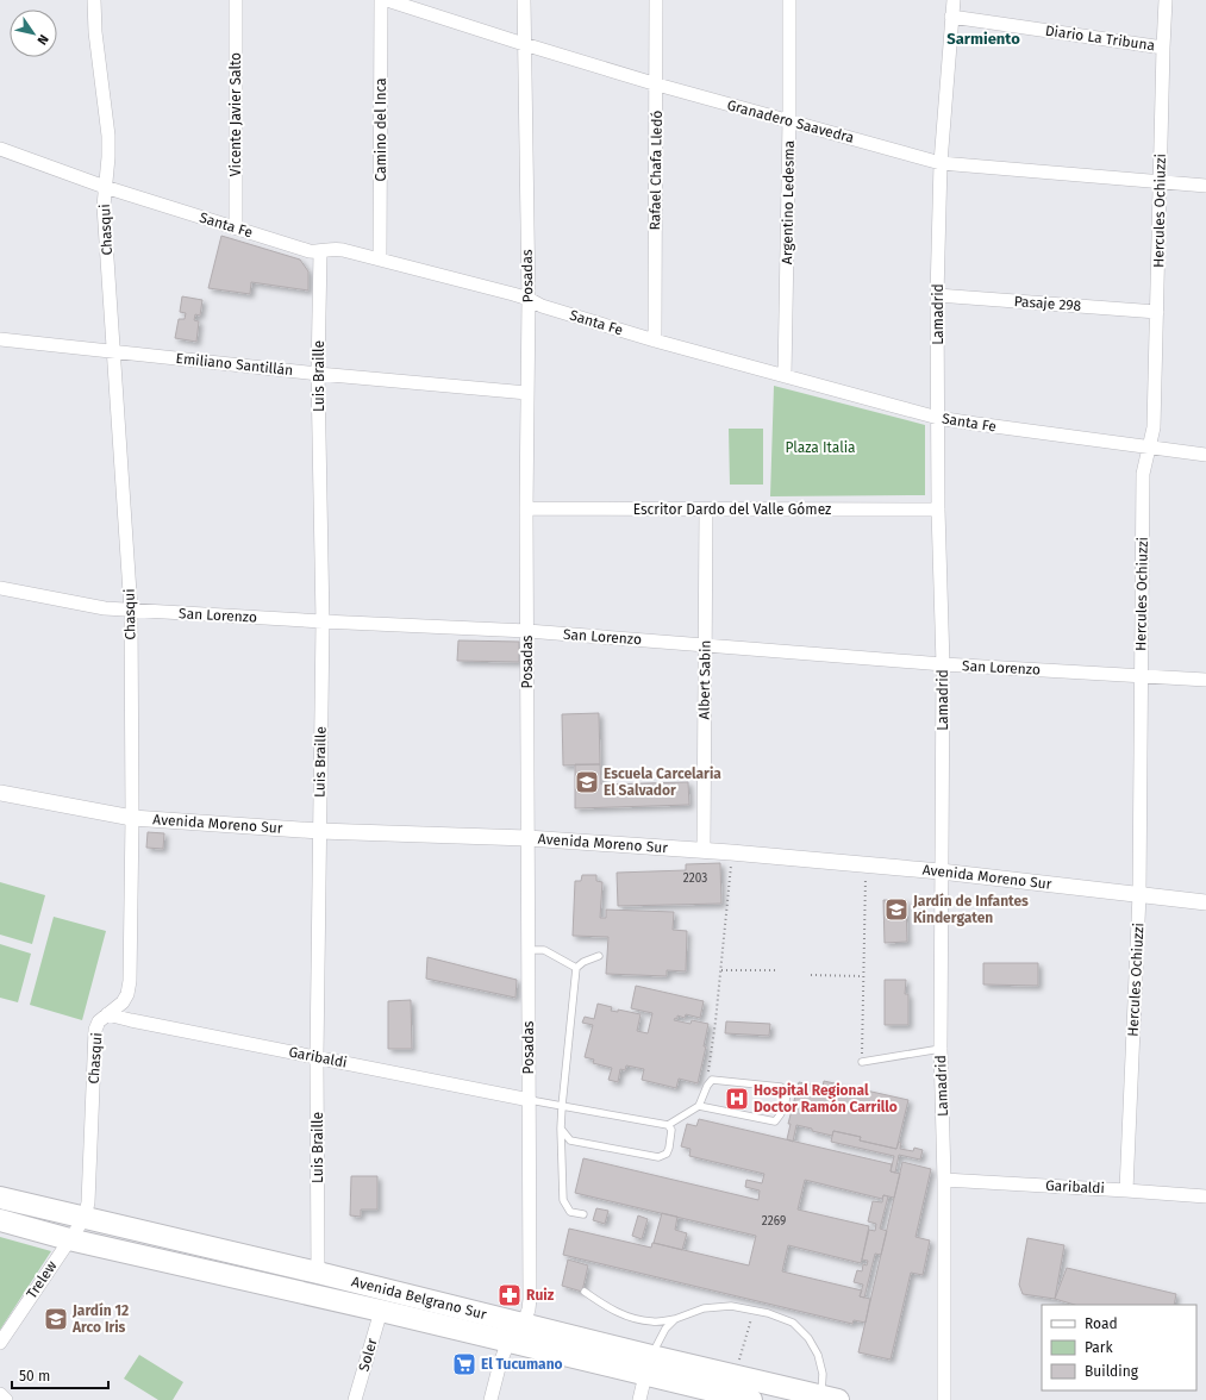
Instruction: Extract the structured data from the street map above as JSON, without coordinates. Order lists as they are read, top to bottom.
{
  "streets": {
    "highway": ["Avenida Belgrano Sur"],
    "street": [
      "Diario La Tribuna",
      "Vicente Javier Salto",
      "Granadero Saavedra",
      "Camino del Inca",
      "Rafael Chafa Lledó",
      "Argentino Ledesma",
      "Hercules Ochiuzzi",
      "Santa Fe",
      "Chasqui",
      "Posadas",
      "Pasaje 298",
      "Lamadrid",
      "Emiliano Santillán",
      "Luis Braille",
      "Escritor Dardo del Valle Gómez",
      "San Lorenzo",
      "Albert Sabin",
      "Avenida Moreno Sur",
      "Garibaldi",
      "Trelew",
      "Soler"
    ]
  },
  "crossings": [
    ["Diario La Tribuna", "Hercules Ochiuzzi"],
    ["Diario La Tribuna", "Lamadrid"],
    ["Vicente Javier Salto", "Santa Fe"],
    ["Granadero Saavedra", "Rafael Chafa Lledó"],
    ["Granadero Saavedra", "Argentino Ledesma"],
    ["Granadero Saavedra", "Hercules Ochiuzzi"],
    ["Granadero Saavedra", "Posadas"],
    ["Granadero Saavedra", "Lamadrid"],
    ["Camino del Inca", "Santa Fe"],
    ["Rafael Chafa Lledó", "Santa Fe"],
    ["Argentino Ledesma", "Santa Fe"],
    ["Hercules Ochiuzzi", "Santa Fe"],
    ["Hercules Ochiuzzi", "Pasaje 298"],
    ["Hercules Ochiuzzi", "San Lorenzo"],
    ["Hercules Ochiuzzi", "Avenida Moreno Sur"],
    ["Hercules Ochiuzzi", "Garibaldi"],
    ["Santa Fe", "Chasqui"],
    ["Santa Fe", "Posadas"],
    ["Santa Fe", "Lamadrid"],
    ["Santa Fe", "Luis Braille"],
    ["Chasqui", "Emiliano Santillán"],
    ["Chasqui", "San Lorenzo"],
    ["Chasqui", "Avenida Moreno Sur"],
    ["Chasqui", "Garibaldi"],
    ["Chasqui", "Trelew"],
    ["Chasqui", "Avenida Belgrano Sur"],
    ["Posadas", "Emiliano Santillán"],
    ["Posadas", "Escritor Dardo del Valle Gómez"],
    ["Posadas", "San Lorenzo"],
    ["Posadas", "Avenida Moreno Sur"],
    ["Posadas", "Garibaldi"],
    ["Posadas", "Avenida Belgrano Sur"],
    ["Pasaje 298", "Lamadrid"],
    ["Lamadrid", "Escritor Dardo del Valle Gómez"],
    ["Lamadrid", "San Lorenzo"],
    ["Lamadrid", "Avenida Moreno Sur"],
    ["Lamadrid", "Garibaldi"],
    ["Emiliano Santillán", "Luis Braille"],
    ["Luis Braille", "San Lorenzo"],
    ["Luis Braille", "Avenida Moreno Sur"],
    ["Luis Braille", "Garibaldi"],
    ["Luis Braille", "Avenida Belgrano Sur"],
    ["Escritor Dardo del Valle Gómez", "Albert Sabin"],
    ["San Lorenzo", "Albert Sabin"],
    ["Albert Sabin", "Avenida Moreno Sur"],
    ["Trelew", "Avenida Belgrano Sur"],
    ["Avenida Belgrano Sur", "Soler"]
  ],
  "districts": ["Sarmiento"],
  "parks": ["Plaza Italia"],
  "places": {
    "school or university": ["Escuela Carcelaria El Salvador", "Jardín de Infantes Kindergaten", "Jardín 12 Arco Iris"],
    "hospital": ["Hospital Regional Doctor Ramón Carrillo"],
    "pharmacy": ["Ruiz"],
    "supermarket": ["El Tucumano"]
  },
  "house_numbers": ["2203", "2269"],
  "legend": ["Road", "Park", "Building"],
  "scale_bar": "50 m",
  "north": "bottom right"
}
